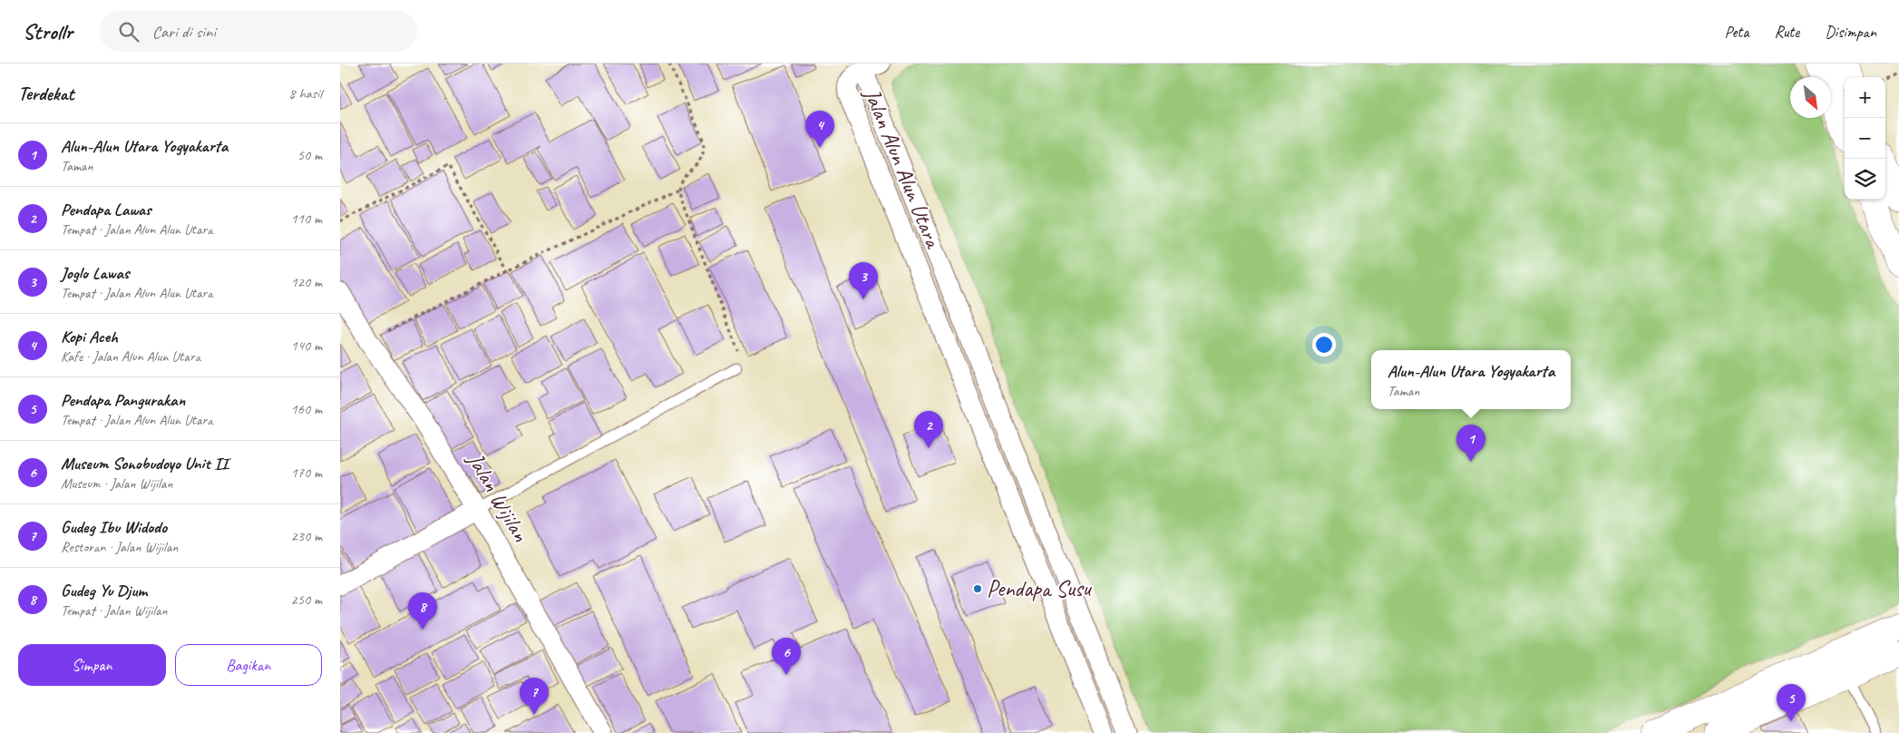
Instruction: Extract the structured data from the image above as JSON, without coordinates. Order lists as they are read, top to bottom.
{
  "streets": {
    "street": ["Jalan Alun Alun Utara", "Jalan Wijilan"]
  },
  "places": ["Pendapa Susu"],
  "north": "bottom right",
  "page": {
    "header": "Strollr",
    "search": "Cari di sini",
    "nav": ["Peta", "Rute", "Disimpan"],
    "heading": ["Terdekat", "8 hasil"],
    "map_buttons": ["+", "−"],
    "pins": [
      "4",
      "3",
      "2",
      "1",
      "8",
      "6",
      "7",
      "5"
    ],
    "list": [
      {
        "mark": "1",
        "name": "Alun-Alun Utara Yogyakarta",
        "note": "Taman",
        "value": "50 m"
      },
      {
        "mark": "2",
        "name": "Pendapa Lawas",
        "note": "Tempat · Jalan Alun Alun Utara",
        "value": "110 m"
      },
      {
        "mark": "3",
        "name": "Joglo Lawas",
        "note": "Tempat · Jalan Alun Alun Utara",
        "value": "120 m"
      },
      {
        "mark": "4",
        "name": "Kopi Aceh",
        "note": "Kafe · Jalan Alun Alun Utara",
        "value": "140 m"
      },
      {
        "mark": "5",
        "name": "Pendapa Pangurakan",
        "note": "Tempat · Jalan Alun Alun Utara",
        "value": "160 m"
      },
      {
        "mark": "6",
        "name": "Museum Sonobudoyo Unit II",
        "note": "Museum · Jalan Wijilan",
        "value": "170 m"
      },
      {
        "mark": "7",
        "name": "Gudeg Ibu Widodo",
        "note": "Restoran · Jalan Wijilan",
        "value": "230 m"
      },
      {
        "mark": "8",
        "name": "Gudeg Yu Djum",
        "note": "Tempat · Jalan Wijilan",
        "value": "250 m"
      }
    ],
    "popup": ["Alun-Alun Utara Yogyakarta", "Taman"],
    "buttons": ["Simpan", "Bagikan"]
  }
}
